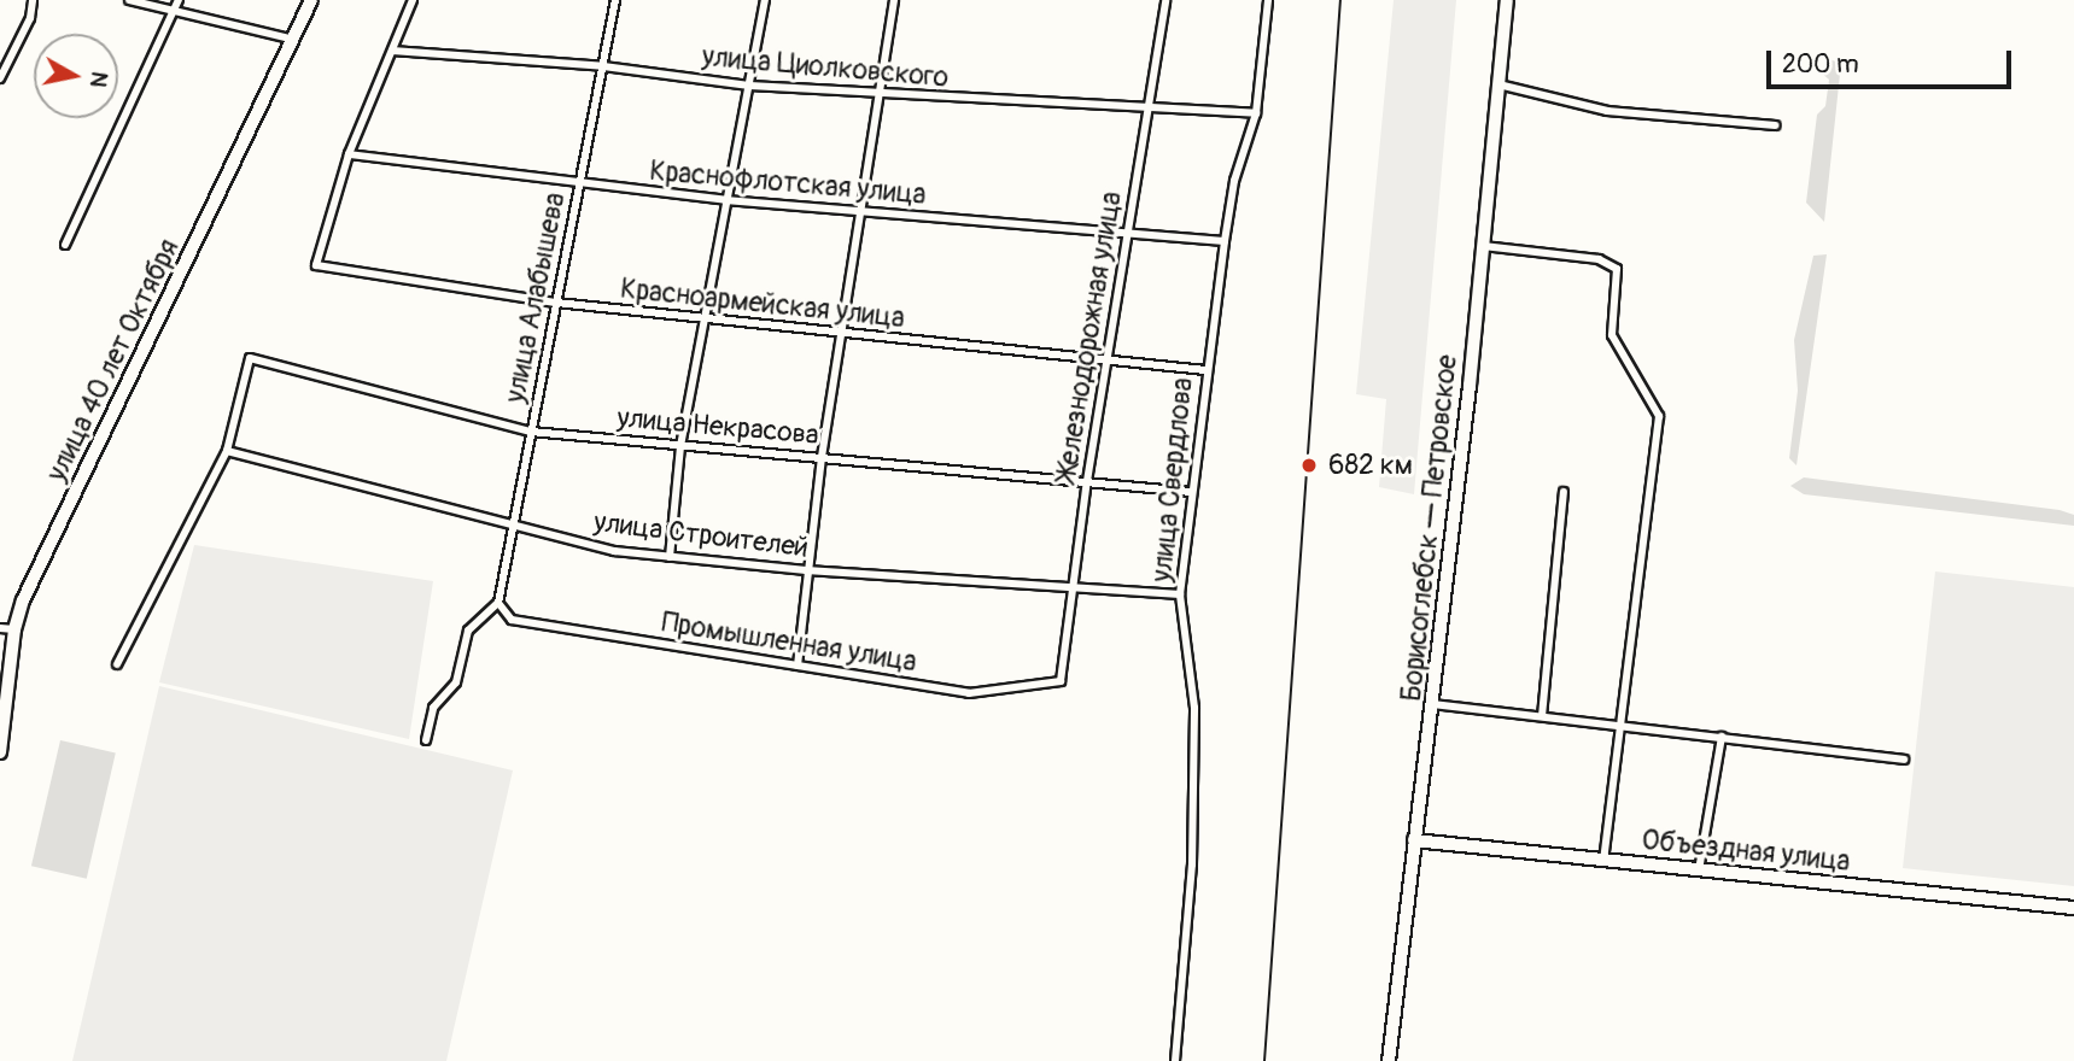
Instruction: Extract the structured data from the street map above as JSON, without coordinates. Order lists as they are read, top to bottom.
{
  "streets": {
    "street": [
      "улица Циолковского",
      "Краснофлотская улица",
      "улица Алабышева",
      "Красноармейская улица",
      "Железнодорожная улица",
      "улица 40 лет Октября",
      "улица Некрасова",
      "улица Свердлова",
      "Борисоглебск — Петровское",
      "улица Строителей",
      "Промышленная улица",
      "Объездная улица"
    ]
  },
  "crossings": [
    ["улица Циолковского", "улица Алабышева"],
    ["улица Циолковского", "Железнодорожная улица"],
    ["улица Циолковского", "улица Свердлова"],
    ["Краснофлотская улица", "улица Алабышева"],
    ["Краснофлотская улица", "Красноармейская улица"],
    ["Краснофлотская улица", "Железнодорожная улица"],
    ["Краснофлотская улица", "улица Свердлова"],
    ["улица Алабышева", "Красноармейская улица"],
    ["улица Алабышева", "улица Некрасова"],
    ["улица Алабышева", "улица Строителей"],
    ["улица Алабышева", "Промышленная улица"],
    ["Красноармейская улица", "Железнодорожная улица"],
    ["Красноармейская улица", "улица Свердлова"],
    ["Железнодорожная улица", "улица Некрасова"],
    ["Железнодорожная улица", "улица Строителей"],
    ["Железнодорожная улица", "Промышленная улица"],
    ["улица Некрасова", "улица Свердлова"],
    ["улица Некрасова", "улица Строителей"],
    ["улица Свердлова", "улица Строителей"],
    ["Борисоглебск — Петровское", "Объездная улица"]
  ],
  "places": ["682 км"],
  "scale_bar": "200 m",
  "north": "right"
}
